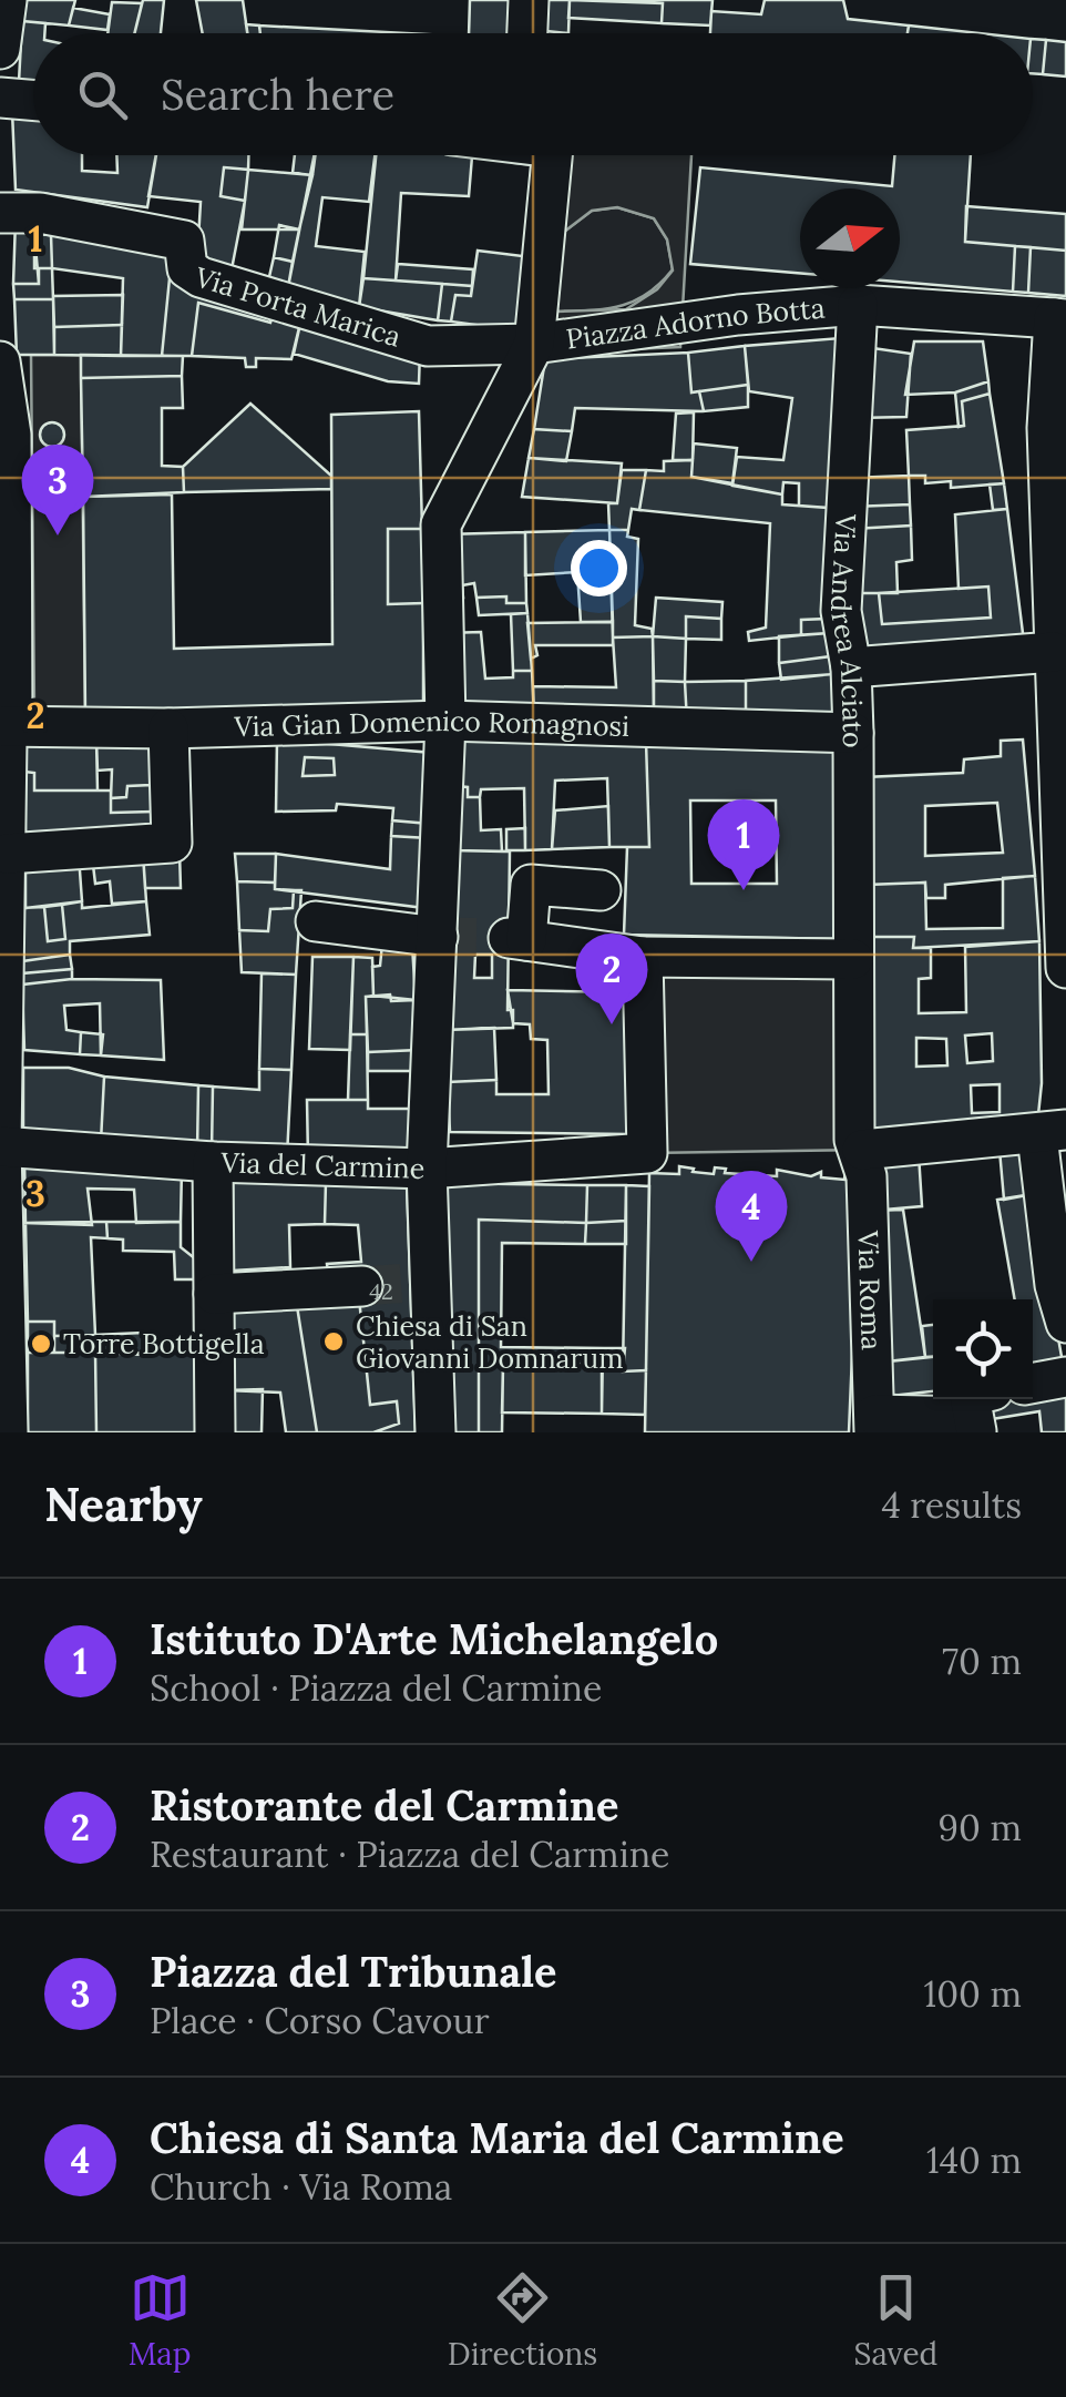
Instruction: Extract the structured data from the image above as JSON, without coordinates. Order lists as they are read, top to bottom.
{
  "streets": {
    "street": [
      "Via Porta Marica",
      "Piazza Adorno Botta",
      "Via Andrea Alciato",
      "Via Gian Domenico Romagnosi",
      "Via del Carmine",
      "Via Roma"
    ]
  },
  "crossings": [
    ["Via Porta Marica", "Piazza Adorno Botta"],
    ["Piazza Adorno Botta", "Via Andrea Alciato"],
    ["Via Andrea Alciato", "Via Gian Domenico Romagnosi"],
    ["Via Andrea Alciato", "Via Roma"]
  ],
  "places": ["Chiesa di San Giovanni Domnarum", "Torre Bottigella"],
  "house_numbers": ["42"],
  "north": "right",
  "page": {
    "search": "Search here",
    "pins": [
      "3",
      "1",
      "2",
      "4"
    ],
    "heading": ["Nearby", "4 results"],
    "list": [
      {
        "mark": "1",
        "name": "Istituto D'Arte Michelangelo",
        "note": "School · Piazza del Carmine",
        "value": "70 m"
      },
      {
        "mark": "2",
        "name": "Ristorante del Carmine",
        "note": "Restaurant · Piazza del Carmine",
        "value": "90 m"
      },
      {
        "mark": "3",
        "name": "Piazza del Tribunale",
        "note": "Place · Corso Cavour",
        "value": "100 m"
      },
      {
        "mark": "4",
        "name": "Chiesa di Santa Maria del Carmine",
        "note": "Church · Via Roma",
        "value": "140 m"
      }
    ],
    "nav": ["Map", "Directions", "Saved"]
  },
  "grid": {
    "rows": ["1", "2", "3"]
  }
}
